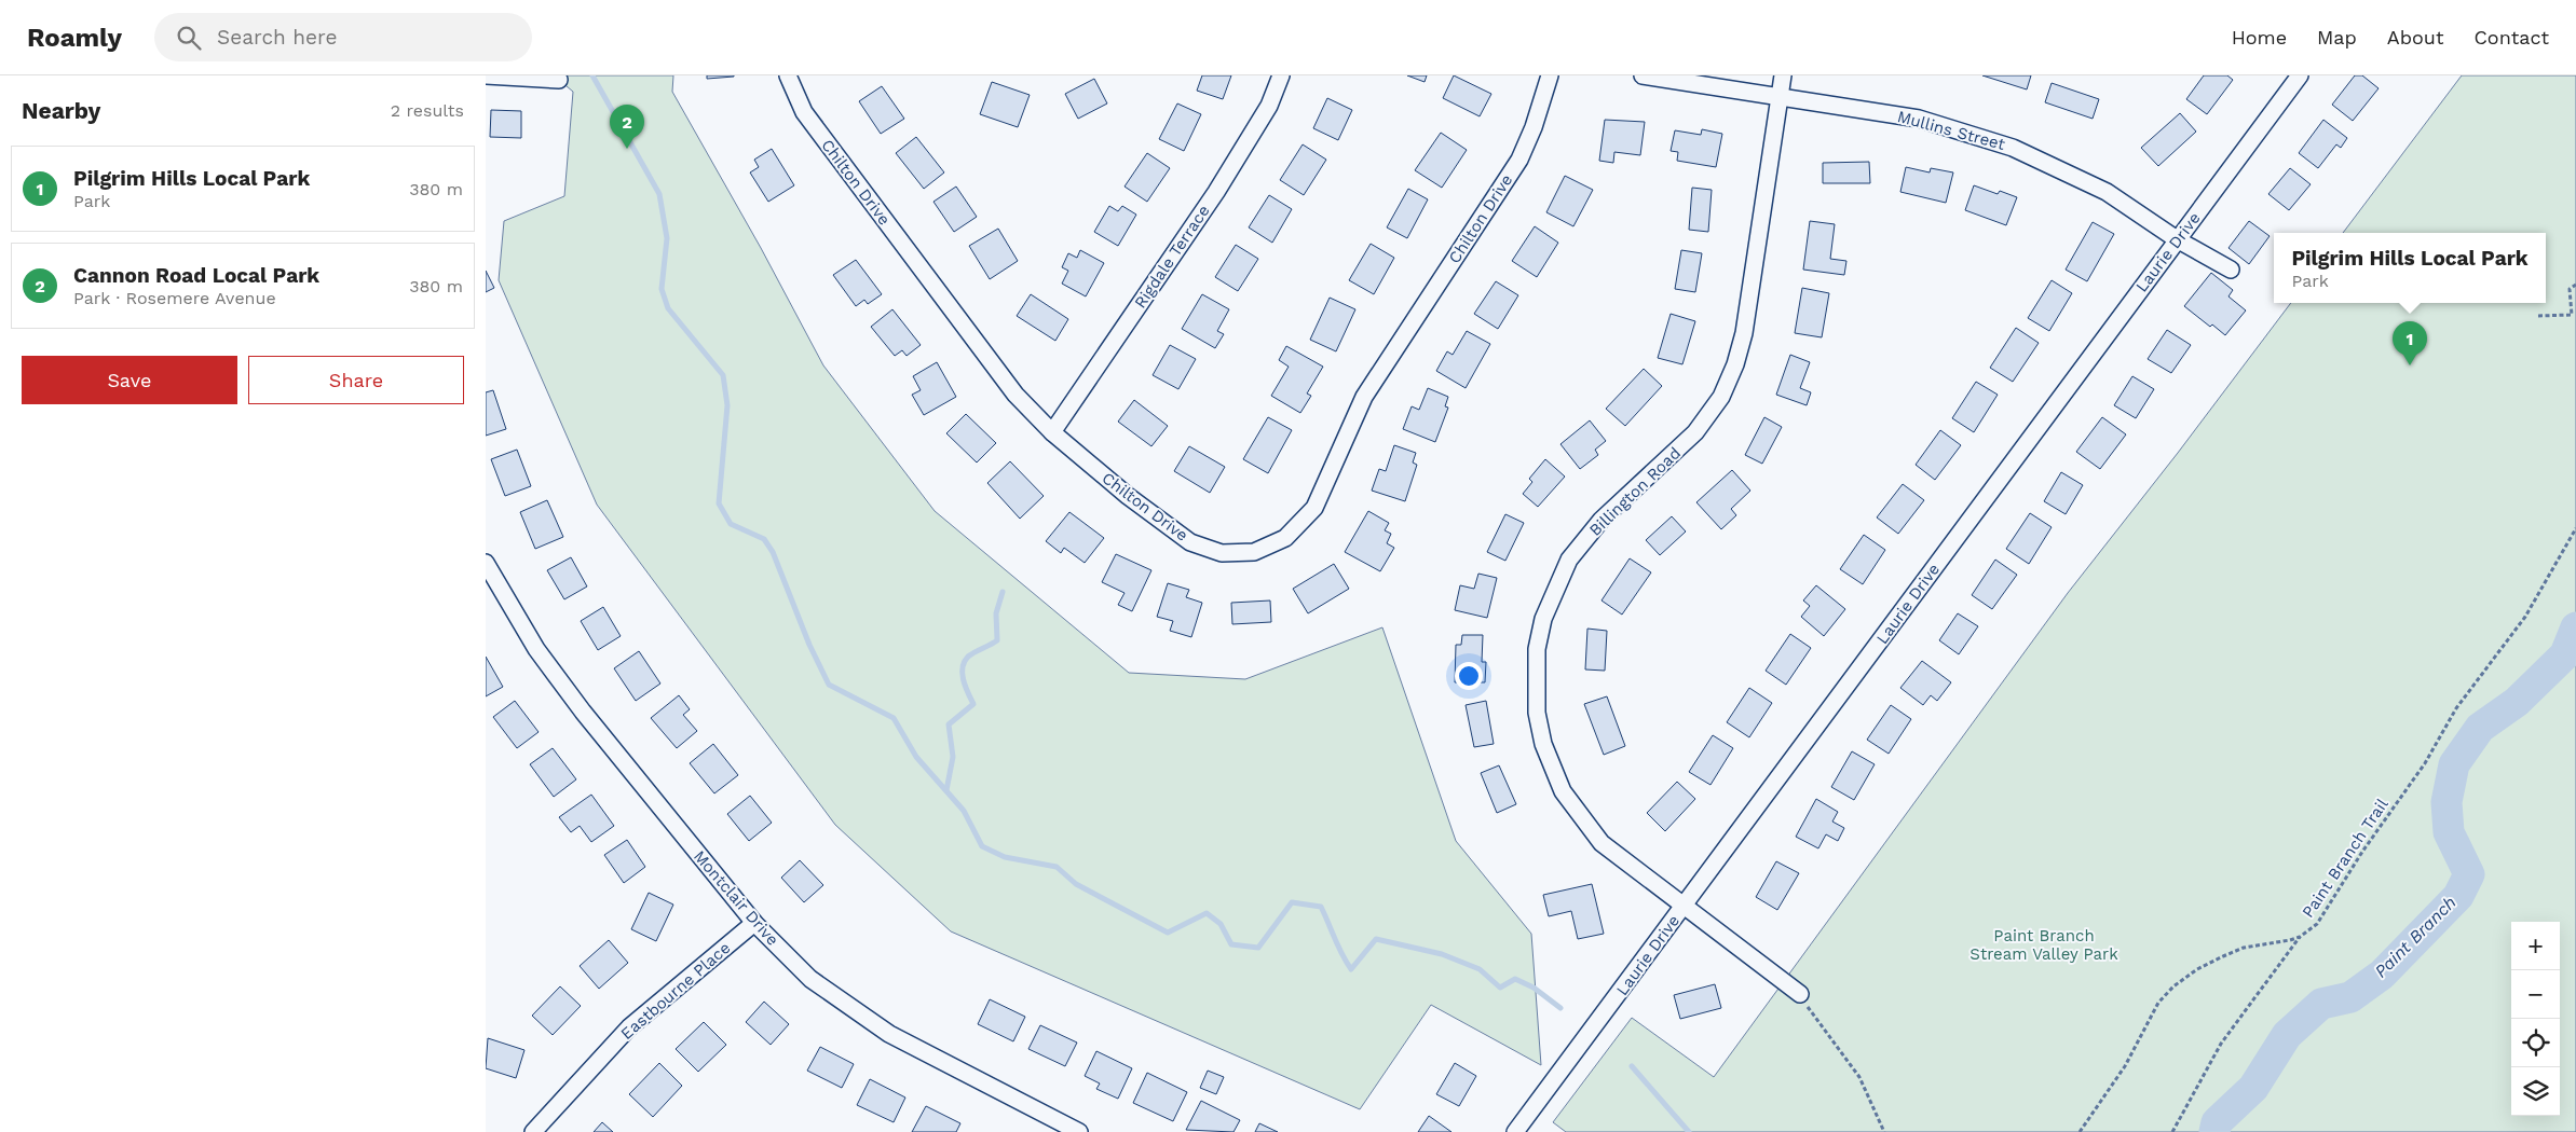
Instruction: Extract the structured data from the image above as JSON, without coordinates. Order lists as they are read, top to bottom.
{
  "streets": {
    "street": [
      "Mullins Street",
      "Chilton Drive",
      "Laurie Drive",
      "Rigdale Terrace",
      "Billington Road",
      "Montclair Drive",
      "Eastbourne Place"
    ],
    "path": ["Paint Branch Trail"]
  },
  "crossings": [
    ["Mullins Street", "Laurie Drive"],
    ["Mullins Street", "Billington Road"],
    ["Chilton Drive", "Rigdale Terrace"],
    ["Laurie Drive", "Billington Road"],
    ["Montclair Drive", "Eastbourne Place"]
  ],
  "water": ["Paint Branch"],
  "parks": ["Paint Branch Stream Valley Park"],
  "page": {
    "header": "Roamly",
    "search": "Search here",
    "nav": [
      "Home",
      "Map",
      "About",
      "Contact"
    ],
    "heading": ["Nearby", "2 results"],
    "pins": ["2", "1"],
    "list": [
      {
        "mark": "1",
        "name": "Pilgrim Hills Local Park",
        "note": "Park",
        "value": "380 m"
      },
      {
        "mark": "2",
        "name": "Cannon Road Local Park",
        "note": "Park · Rosemere Avenue",
        "value": "380 m"
      }
    ],
    "popup": ["Pilgrim Hills Local Park", "Park"],
    "buttons": ["Save", "Share"],
    "map_buttons": ["+", "−"]
  }
}
